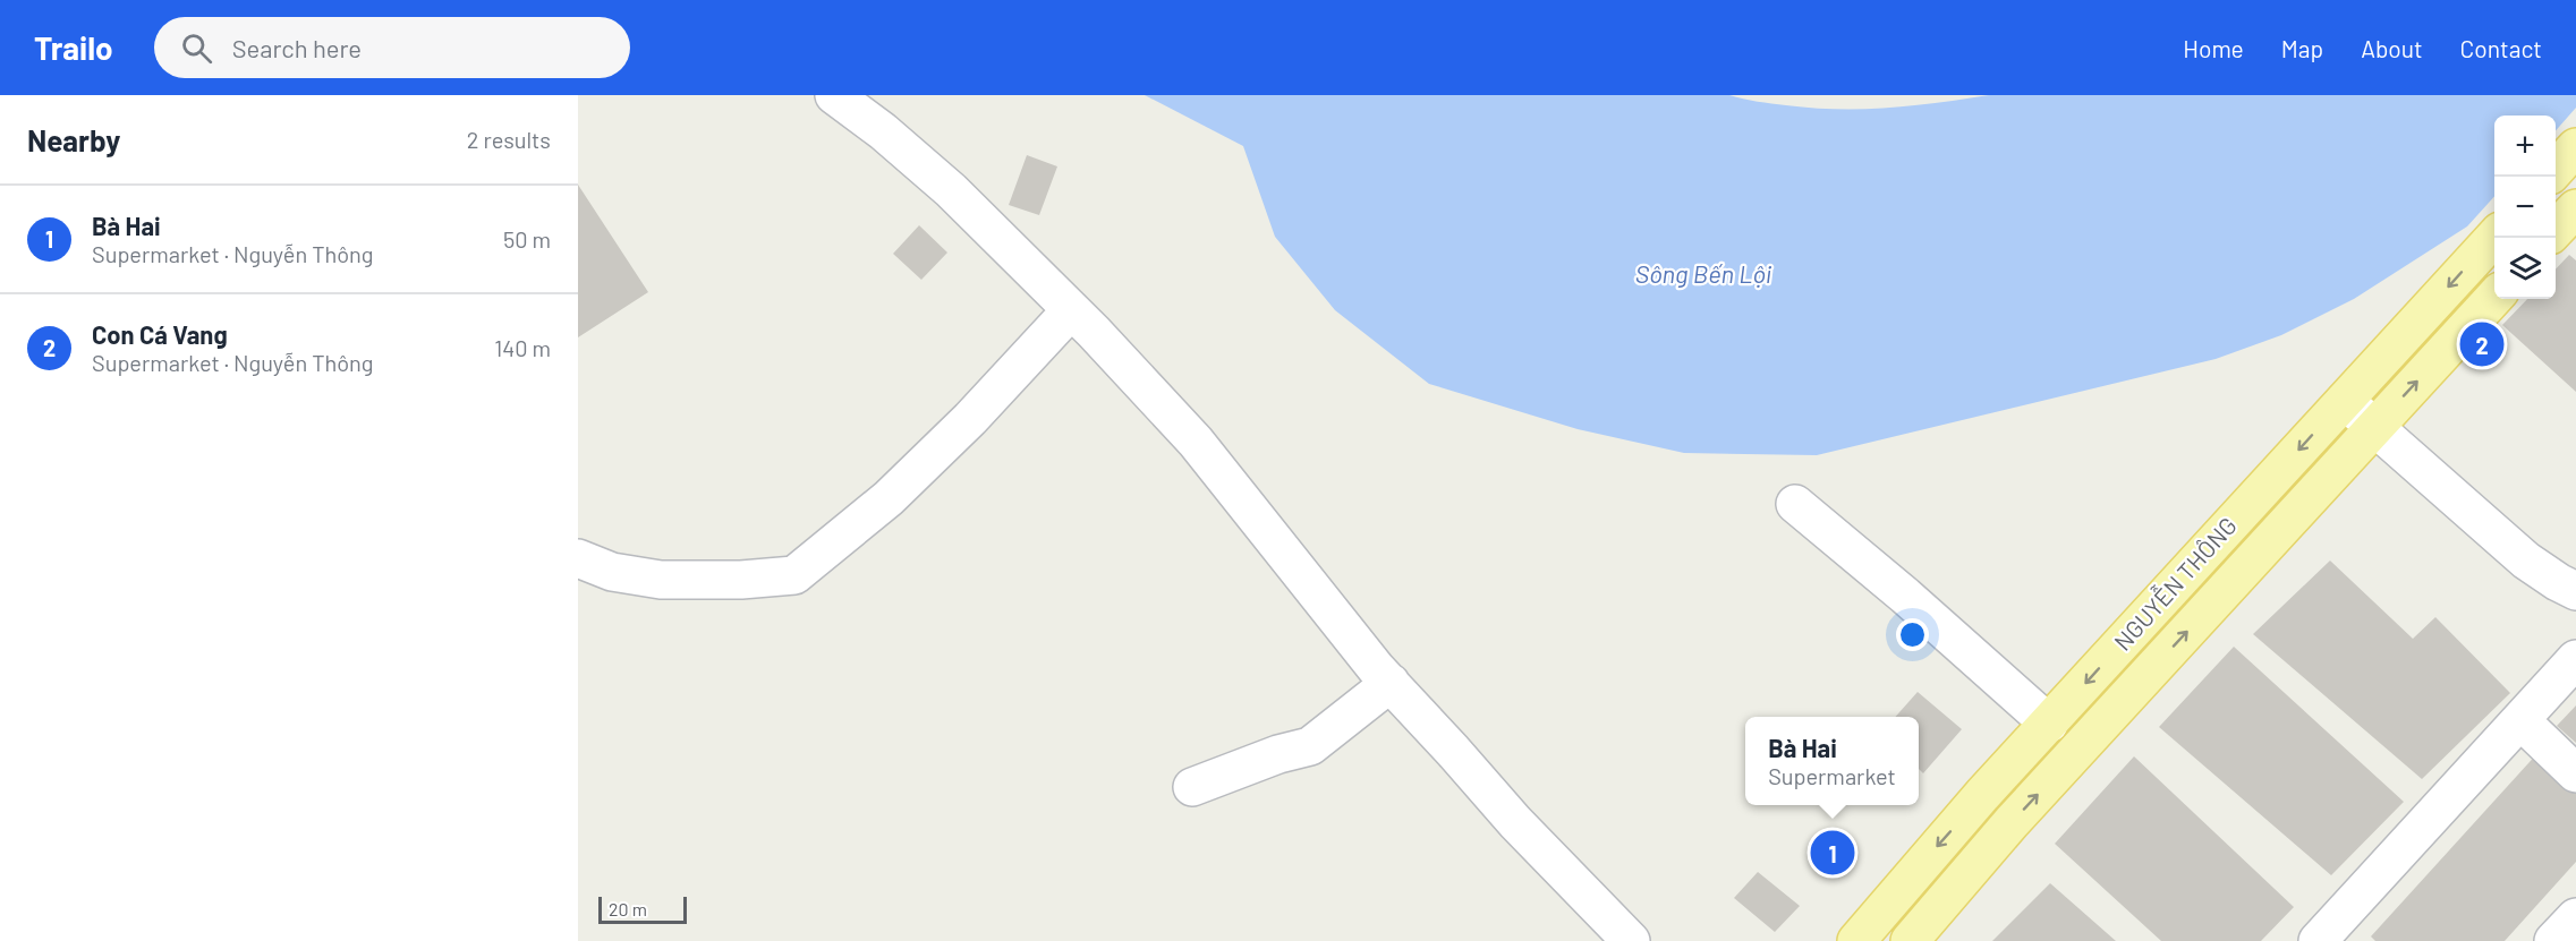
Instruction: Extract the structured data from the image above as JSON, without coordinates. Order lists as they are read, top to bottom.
{
  "streets": {
    "main road": ["NGUYỄN THÔNG"]
  },
  "water": ["Sông Bến Lội"],
  "scale_bar": "20 m",
  "page": {
    "header": "Trailo",
    "search": "Search here",
    "nav": [
      "Home",
      "Map",
      "About",
      "Contact"
    ],
    "heading": ["Nearby", "2 results"],
    "map_buttons": ["+", "−"],
    "list": [
      {
        "mark": "1",
        "name": "Bà Hai",
        "note": "Supermarket · Nguyễn Thông",
        "value": "50 m"
      },
      {
        "mark": "2",
        "name": "Con Cá Vang",
        "note": "Supermarket · Nguyễn Thông",
        "value": "140 m"
      }
    ],
    "pins": ["2", "1"],
    "popup": ["Bà Hai", "Supermarket"],
    "scale": "20 m"
  }
}
